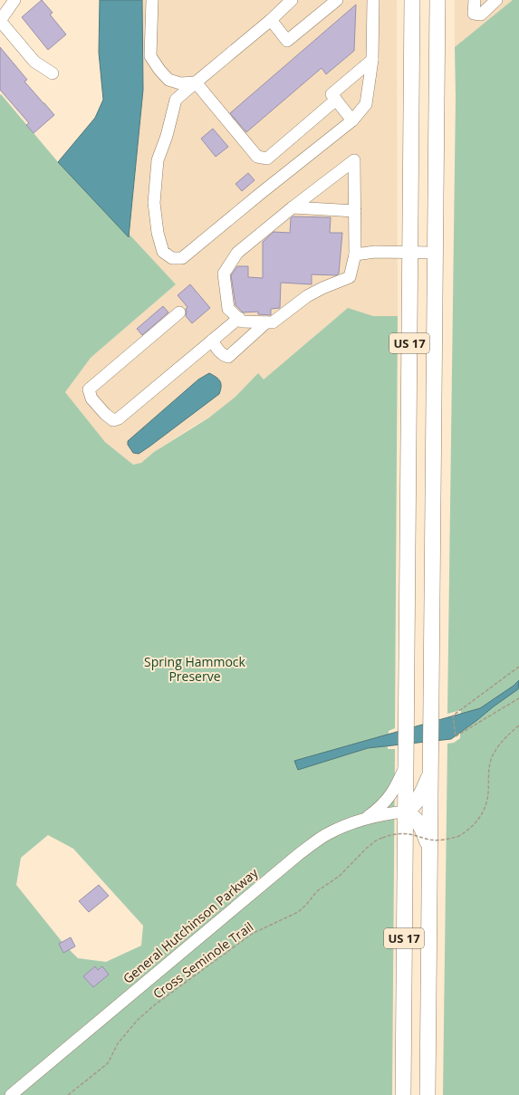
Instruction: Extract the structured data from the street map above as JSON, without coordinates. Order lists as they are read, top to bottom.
{
  "streets": {
    "main road": ["US 17"],
    "street": ["General Hutchinson Parkway"],
    "path": ["Cross Seminole Trail"]
  },
  "crossings": [
    ["US 17", "General Hutchinson Parkway"]
  ],
  "parks": ["Spring Hammock Preserve"]
}
